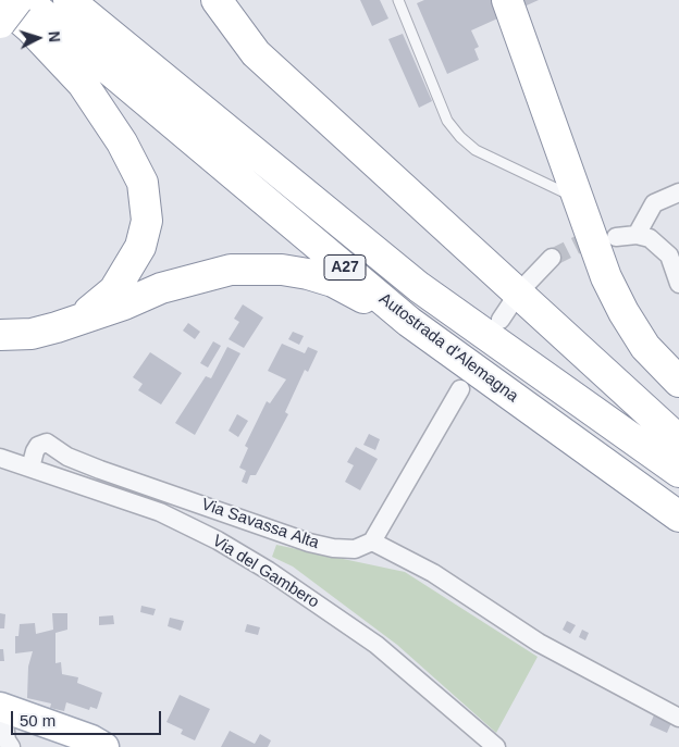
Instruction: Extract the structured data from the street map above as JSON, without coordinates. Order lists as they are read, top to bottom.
{
  "streets": {
    "highway": ["A27", "Autostrada d'Alemagna"],
    "street": ["Via Savassa Alta", "Via del Gambero"]
  },
  "crossings": [
    ["A27", "Autostrada d'Alemagna"],
    ["Via Savassa Alta", "Via del Gambero"]
  ],
  "scale_bar": "50 m",
  "north": "right"
}
